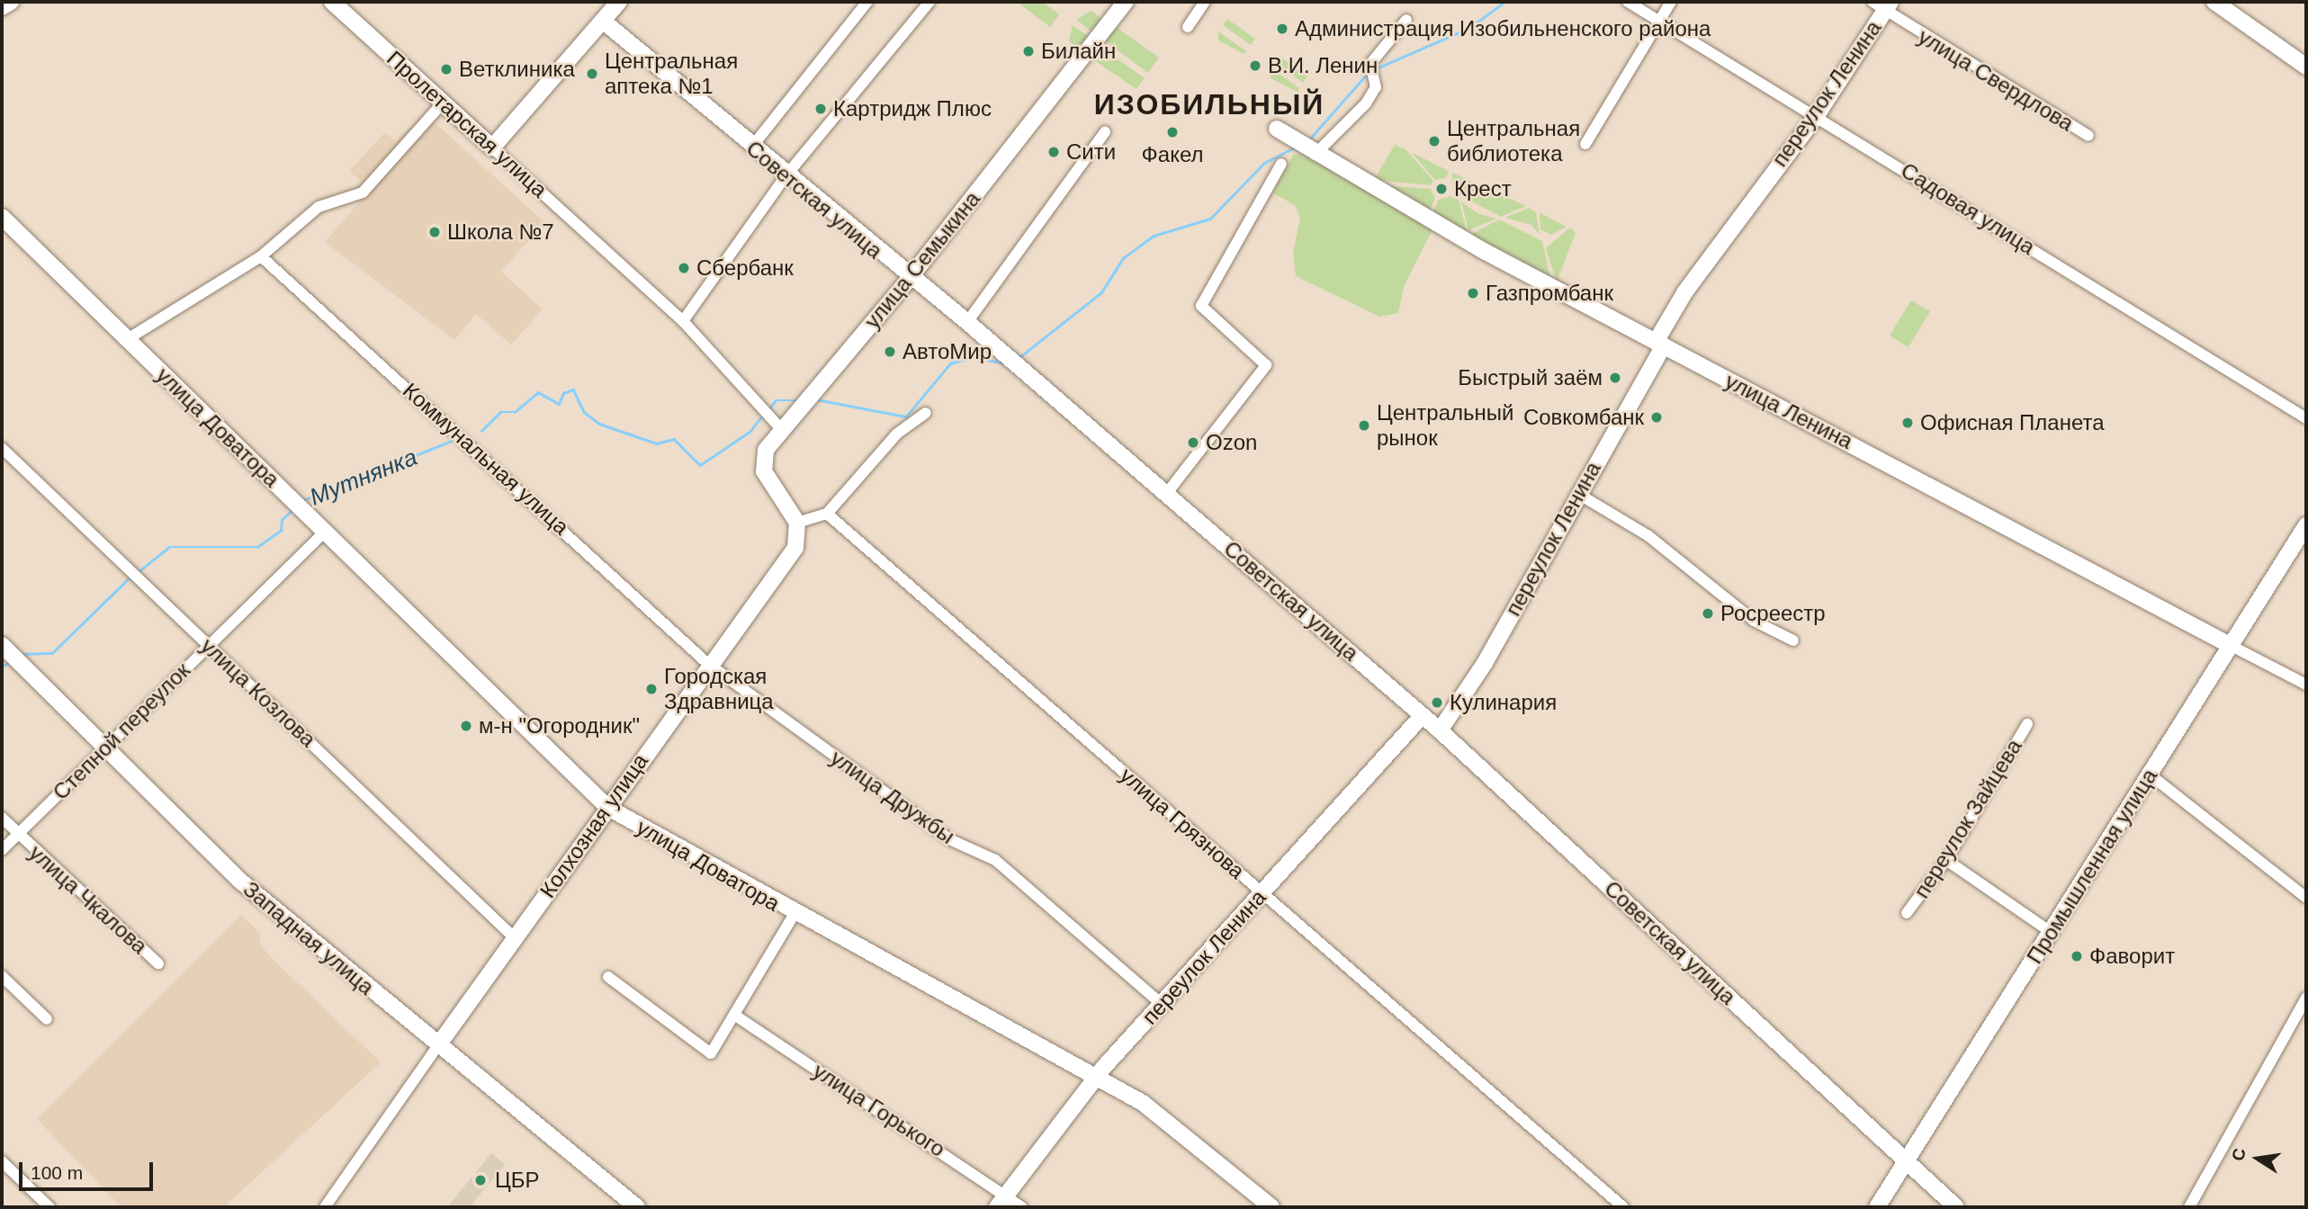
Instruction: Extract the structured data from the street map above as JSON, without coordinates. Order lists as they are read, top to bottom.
{
  "streets": {
    "street": [
      "улица Свердлова",
      "переулок Ленина",
      "Пролетарская улица",
      "Советская улица",
      "Садовая улица",
      "улица Семыкина",
      "улица Ленина",
      "улица Доватора",
      "Коммунальная улица",
      "улица Козлова",
      "Степной переулок",
      "улица Дружбы",
      "переулок Зайцева",
      "улица Грязнова",
      "Колхозная улица",
      "Промышленная улица",
      "улица Чкалова",
      "Западная улица",
      "улица Горького"
    ]
  },
  "crossings": [
    ["улица Свердлова", "переулок Ленина"],
    ["переулок Ленина", "Советская улица"],
    ["переулок Ленина", "Садовая улица"],
    ["переулок Ленина", "улица Ленина"],
    ["переулок Ленина", "улица Доватора"],
    ["переулок Ленина", "улица Дружбы"],
    ["переулок Ленина", "улица Грязнова"],
    ["переулок Ленина", "улица Горького"],
    ["Пролетарская улица", "улица Семыкина"],
    ["Советская улица", "улица Семыкина"],
    ["Советская улица", "Промышленная улица"],
    ["улица Семыкина", "Колхозная улица"],
    ["улица Ленина", "Промышленная улица"],
    ["улица Доватора", "Степной переулок"],
    ["улица Доватора", "Колхозная улица"],
    ["Коммунальная улица", "улица Дружбы"],
    ["Коммунальная улица", "Колхозная улица"],
    ["улица Козлова", "Степной переулок"],
    ["улица Козлова", "Колхозная улица"],
    ["Степной переулок", "улица Чкалова"],
    ["Степной переулок", "Западная улица"],
    ["улица Дружбы", "Колхозная улица"],
    ["Колхозная улица", "Западная улица"]
  ],
  "districts": ["ИЗОБИЛЬНЫЙ"],
  "water": ["Мутнянка"],
  "places": [
    "Администрация Изобильненского района",
    "Билайн",
    "В.И. Ленин",
    "Ветклиника",
    "Центральная аптека №1",
    "Картридж Плюс",
    "Факел",
    "Центральная библиотека",
    "Сити",
    "Крест",
    "Школа №7",
    "Сбербанк",
    "Газпромбанк",
    "АвтоМир",
    "Быстрый заём",
    "Совкомбанк",
    "Офисная Планета",
    "Центральный рынок",
    "Ozon",
    "Росреестр",
    "Городская Здравница",
    "Кулинария",
    "м-н \"Огородник\"",
    "Фаворит",
    "ЦБР"
  ],
  "scale_bar": "100 m",
  "north": "left"
}
